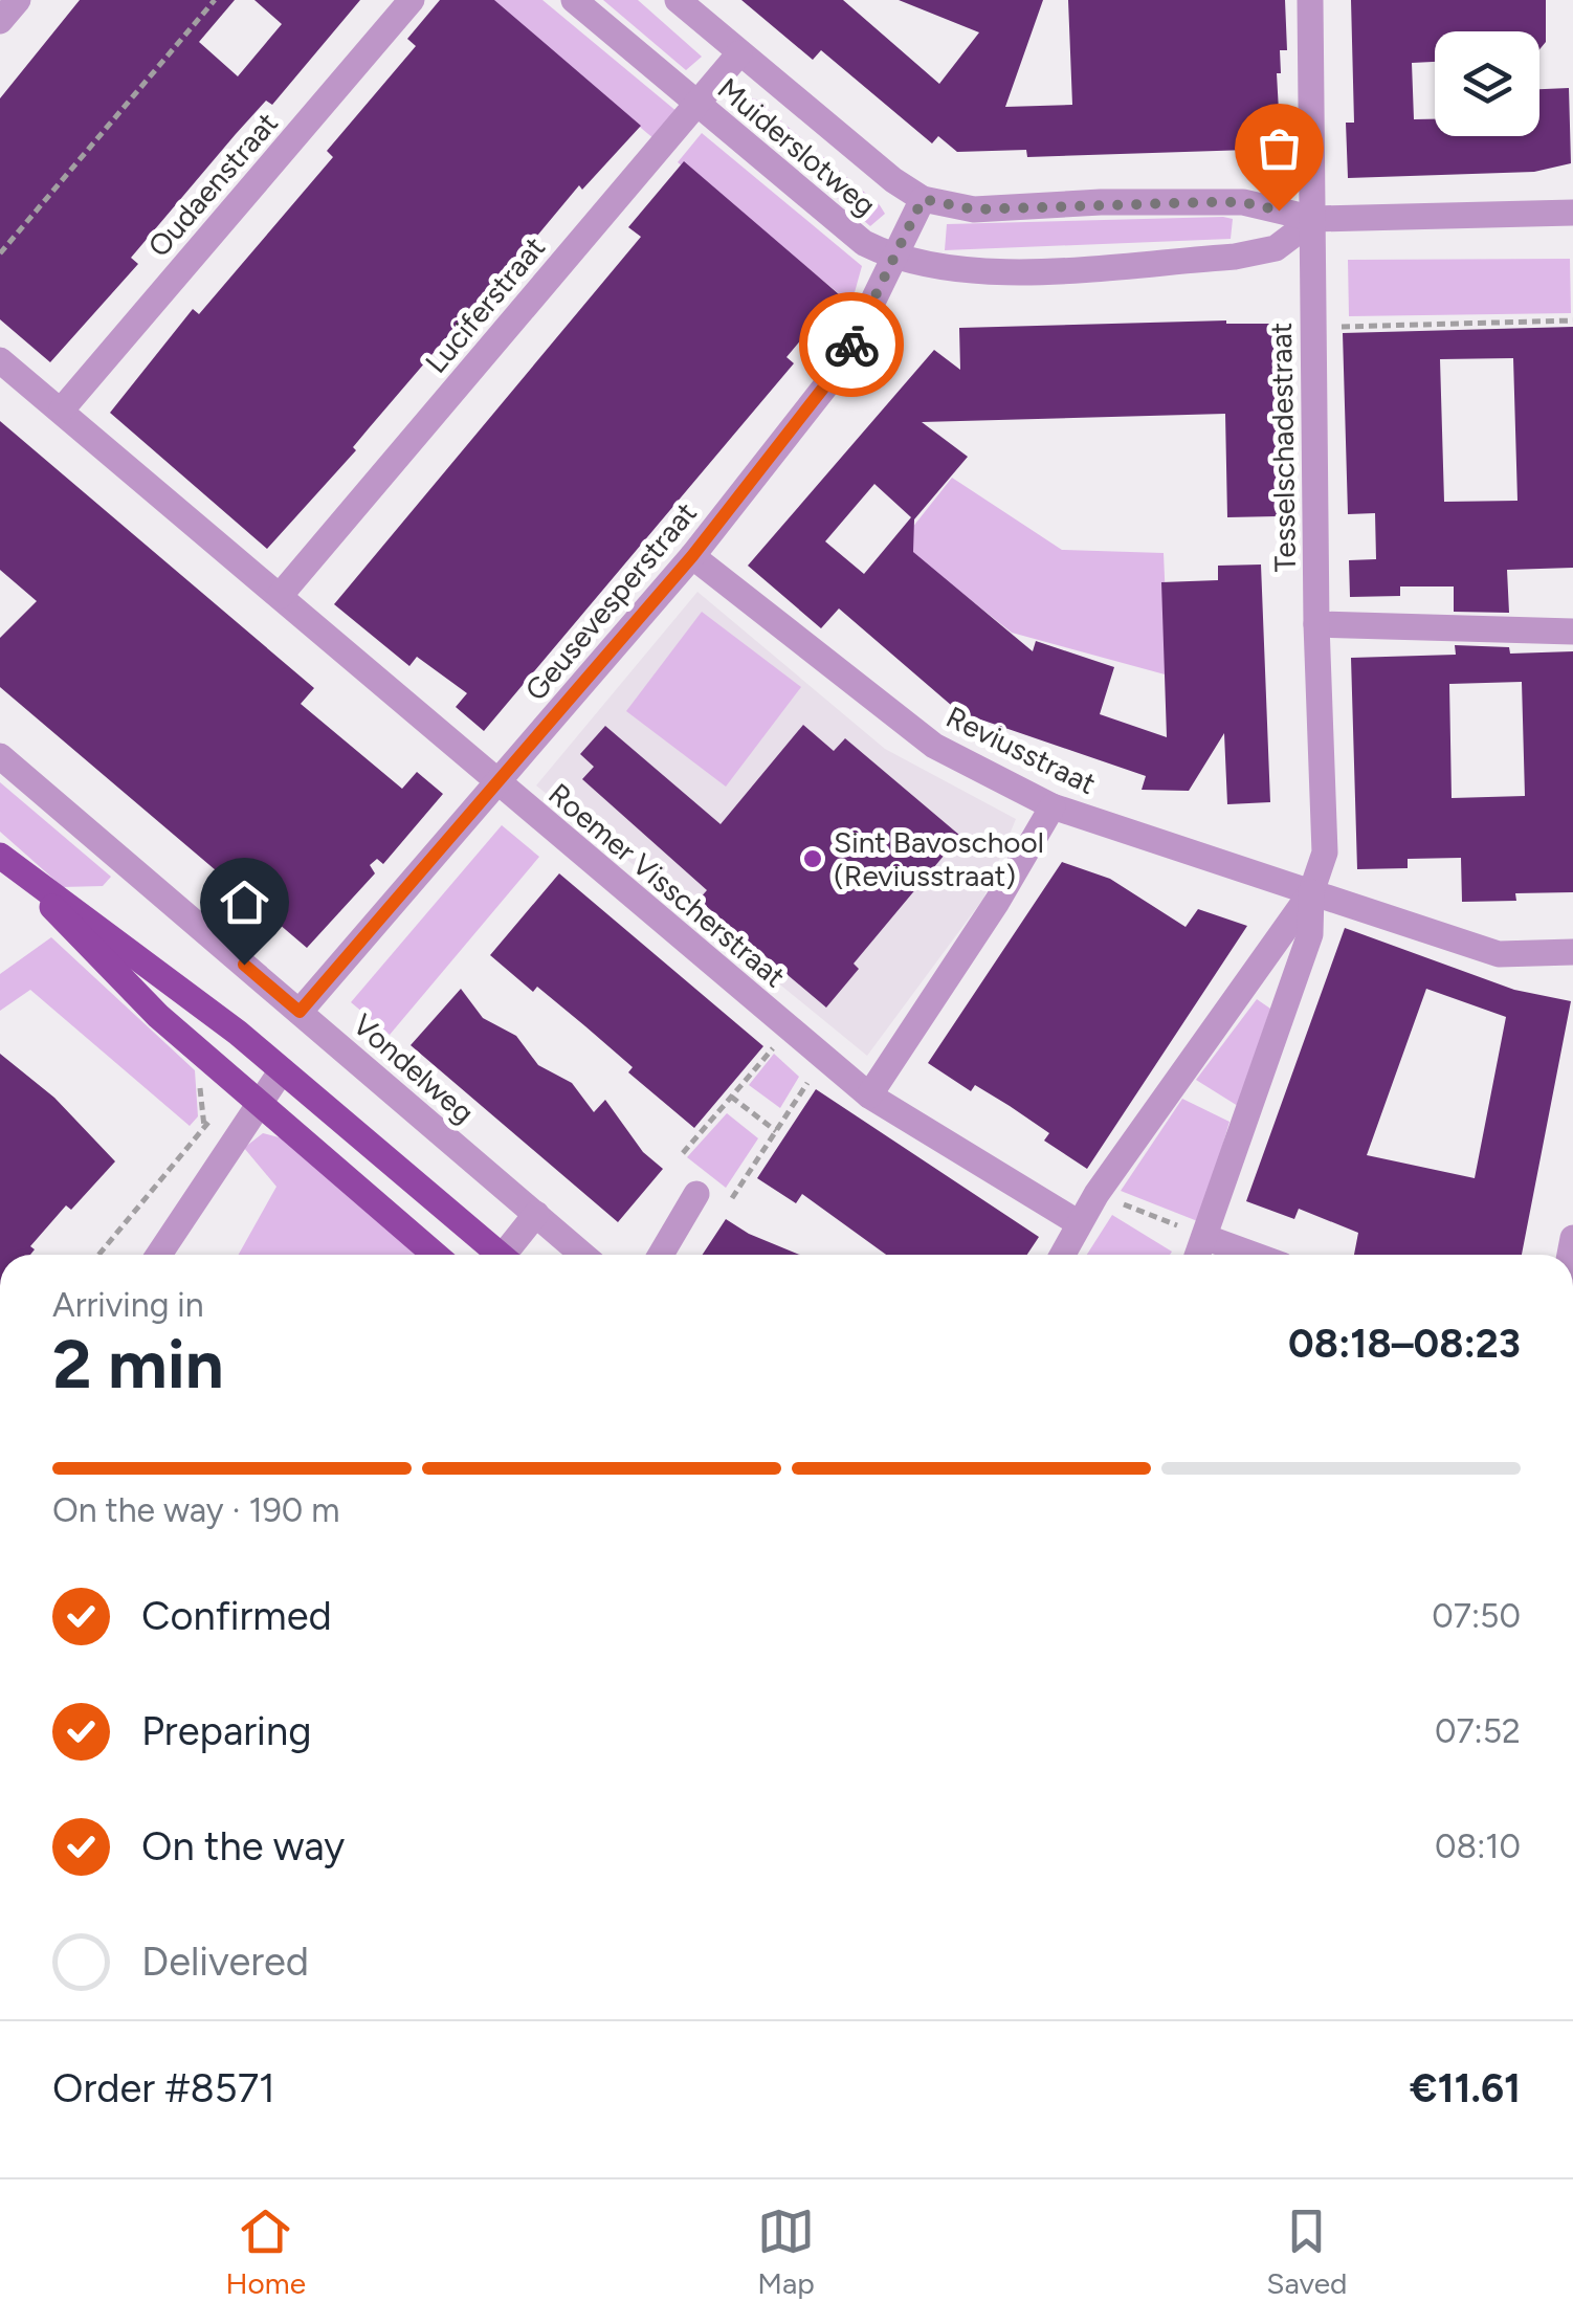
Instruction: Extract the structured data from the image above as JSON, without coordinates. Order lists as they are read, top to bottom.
{
  "streets": {
    "street": [
      "Muiderslotweg",
      "Oudaenstraat",
      "Luciferstraat",
      "Tesselschadestraat",
      "Geusevesperstraat",
      "Reviusstraat",
      "Roemer Visscherstraat",
      "Vondelweg"
    ]
  },
  "crossings": [
    ["Muiderslotweg", "Luciferstraat"],
    ["Muiderslotweg", "Tesselschadestraat"],
    ["Muiderslotweg", "Geusevesperstraat"],
    ["Oudaenstraat", "Roemer Visscherstraat"],
    ["Luciferstraat", "Roemer Visscherstraat"],
    ["Tesselschadestraat", "Reviusstraat"],
    ["Tesselschadestraat", "Roemer Visscherstraat"],
    ["Geusevesperstraat", "Reviusstraat"],
    ["Geusevesperstraat", "Roemer Visscherstraat"],
    ["Geusevesperstraat", "Vondelweg"]
  ],
  "places": ["Sint Bavoschool (Reviusstraat)"],
  "page": {
    "heading": ["2 min", "Arriving in", "08:18–08:23"],
    "panel": ["Order #8571", "€11.61"],
    "bar": "On the way · 190 m",
    "list": [
      ["Confirmed", "07:50"],
      ["Preparing", "07:52"],
      ["On the way", "08:10"],
      "Delivered"
    ],
    "tabs": ["Home", "Map", "Saved"]
  }
}
